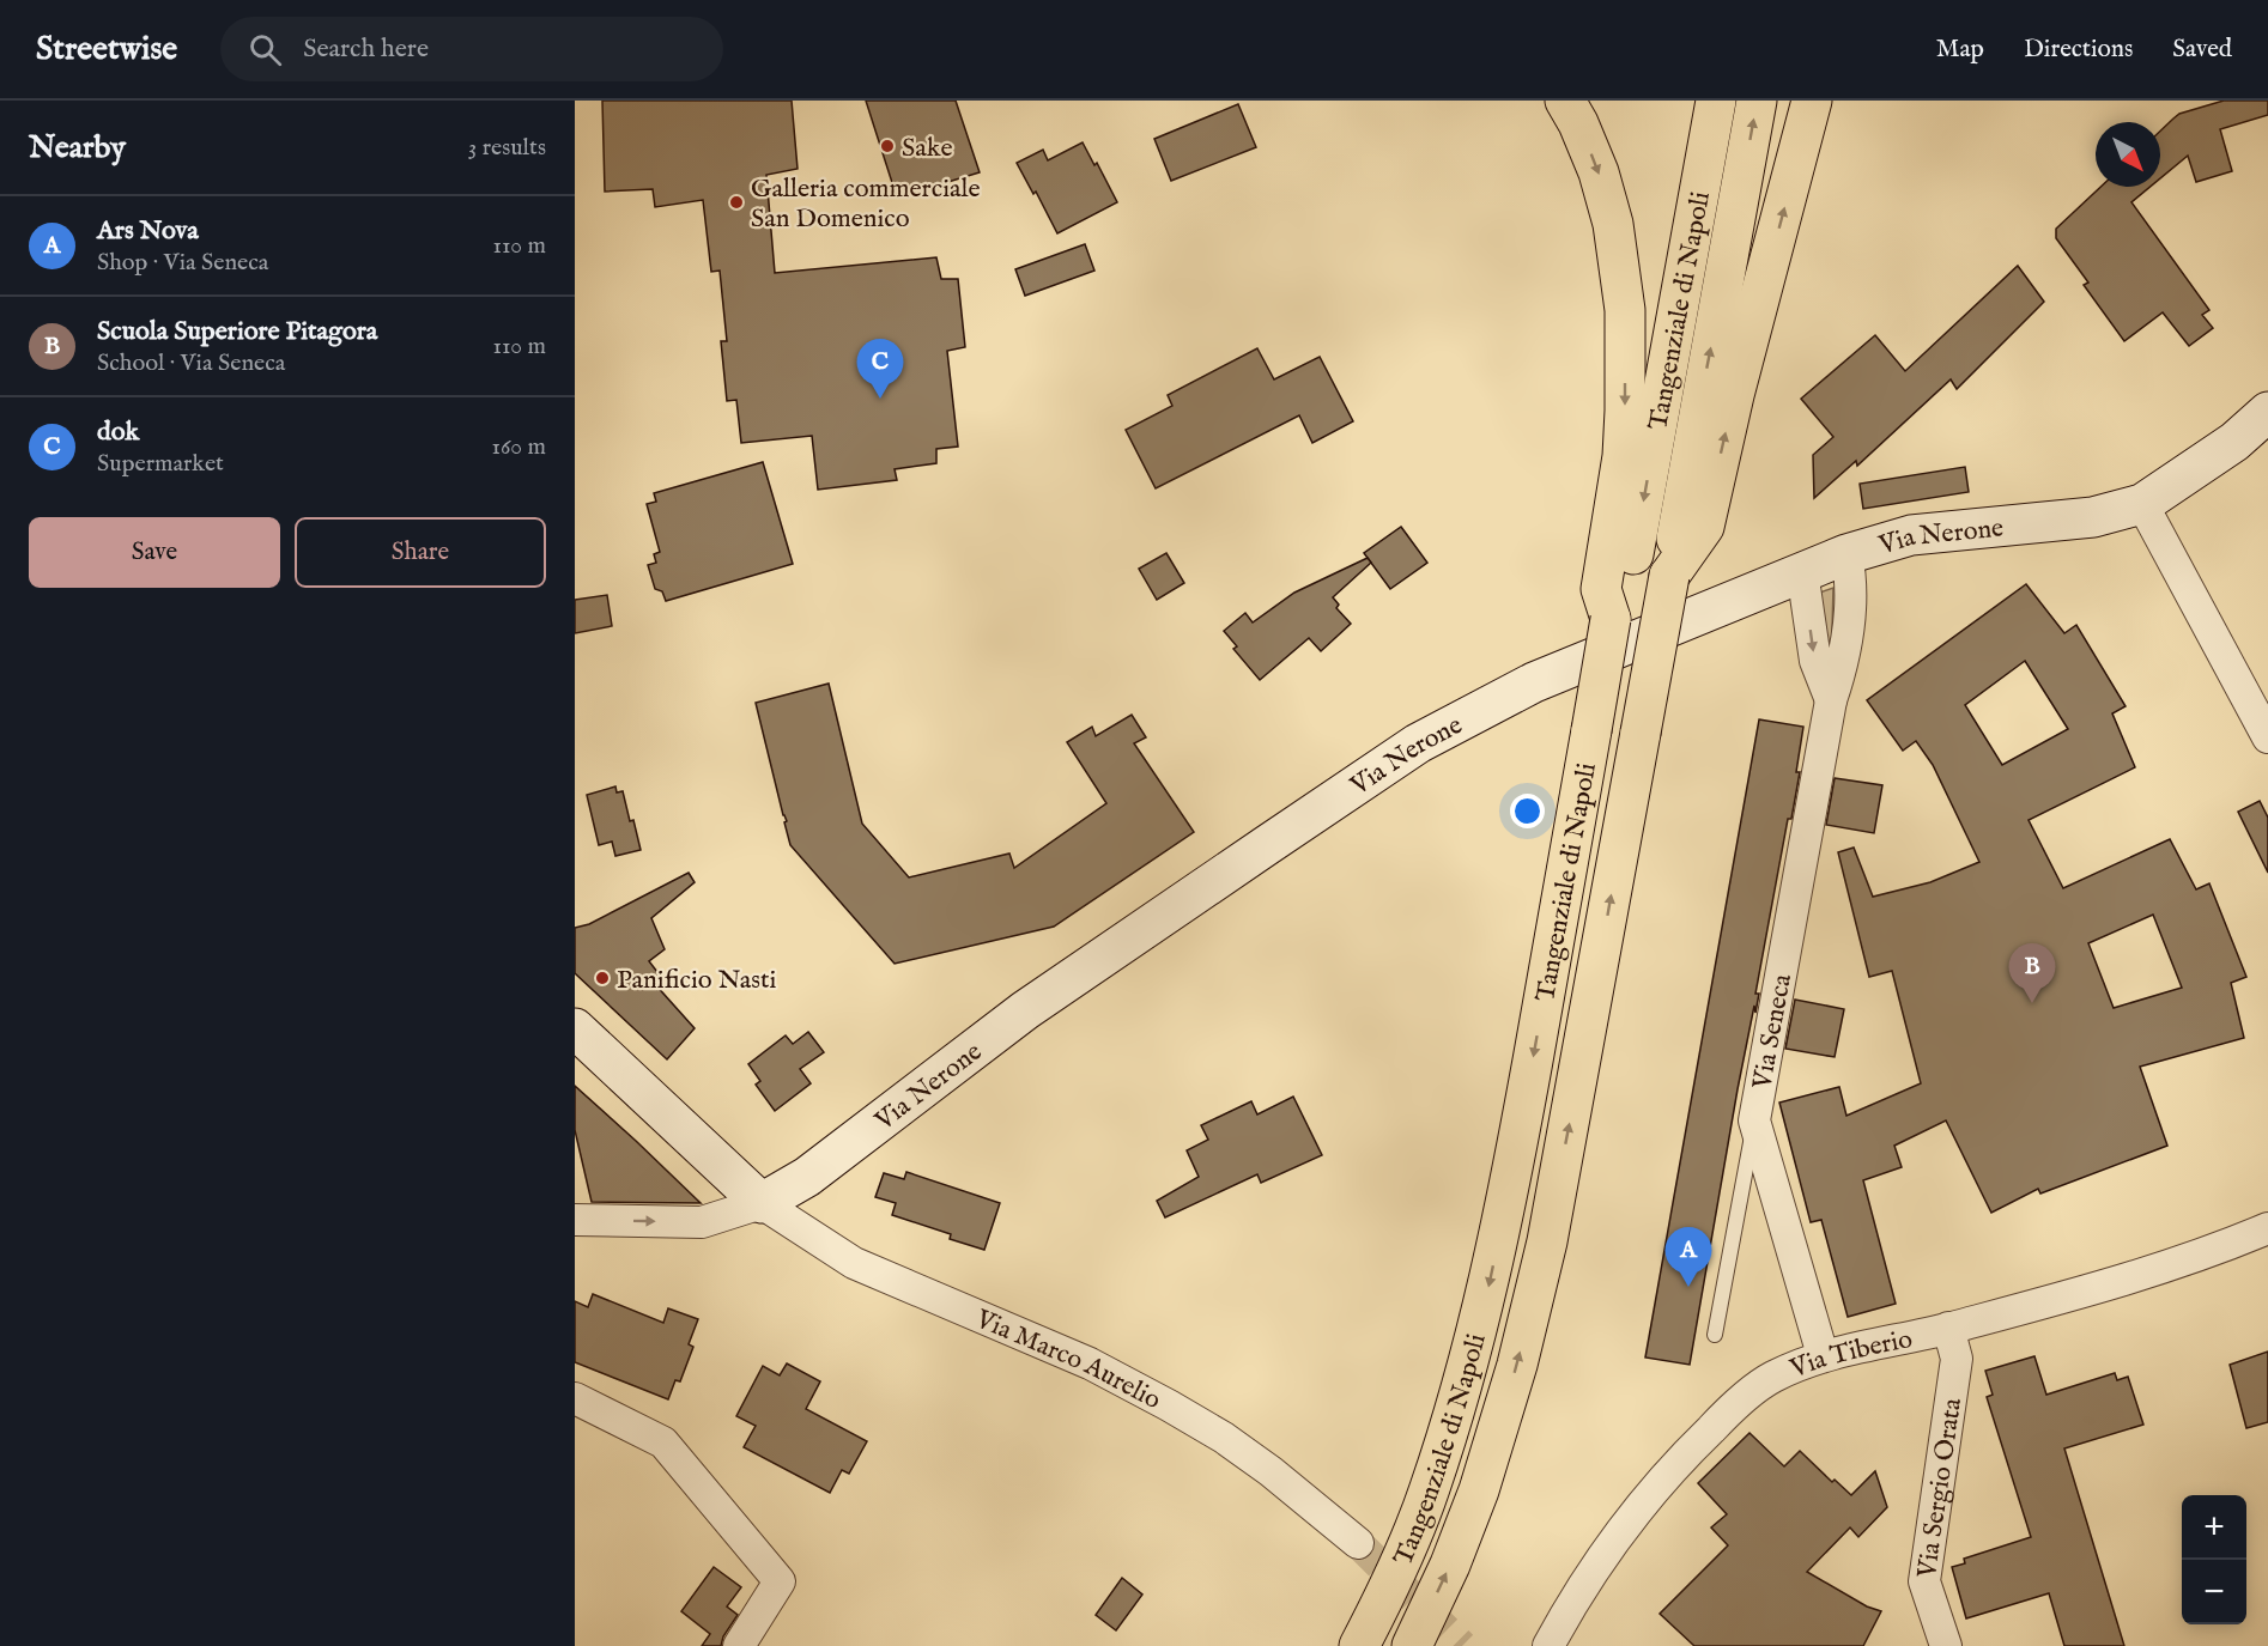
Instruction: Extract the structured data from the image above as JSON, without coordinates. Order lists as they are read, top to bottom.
{
  "streets": {
    "highway": ["Tangenziale di Napoli"],
    "street": [
      "Via Nerone",
      "Via Seneca",
      "Via Tiberio",
      "Via Marco Aurelio",
      "Via Sergio Orata"
    ]
  },
  "crossings": [
    ["Via Nerone", "Via Seneca"],
    ["Via Nerone", "Via Marco Aurelio"],
    ["Via Seneca", "Via Tiberio"],
    ["Via Tiberio", "Via Sergio Orata"]
  ],
  "places": ["Sake", "Galleria commerciale San Domenico", "Panificio Nasti"],
  "north": "bottom right",
  "page": {
    "header": "Streetwise",
    "search": "Search here",
    "nav": ["Map", "Directions", "Saved"],
    "heading": ["Nearby", "3 results"],
    "list": [
      {
        "mark": "A",
        "name": "Ars Nova",
        "note": "Shop · Via Seneca",
        "value": "110 m"
      },
      {
        "mark": "B",
        "name": "Scuola Superiore Pitagora",
        "note": "School · Via Seneca",
        "value": "110 m"
      },
      {
        "mark": "C",
        "name": "dok",
        "note": "Supermarket",
        "value": "160 m"
      }
    ],
    "pins": ["C", "B", "A"],
    "buttons": ["Save", "Share"],
    "map_buttons": ["+", "−"]
  }
}
